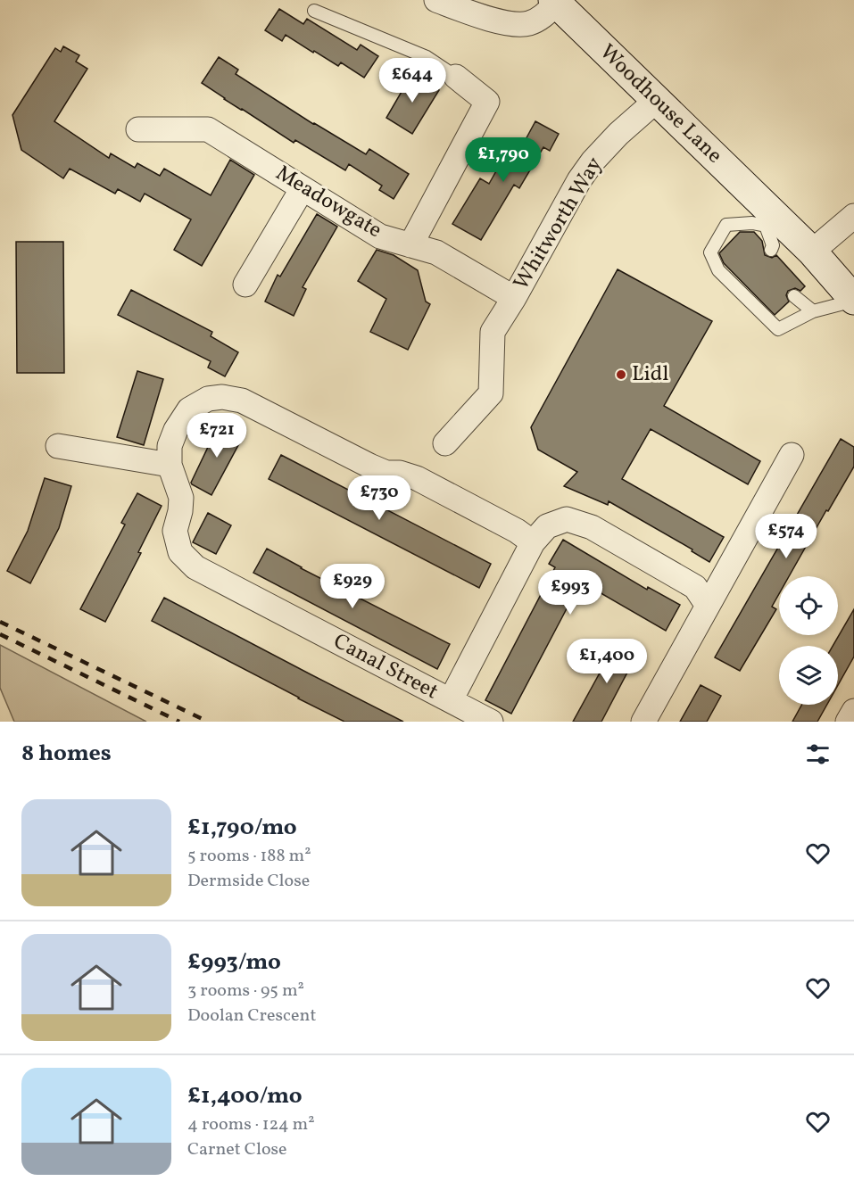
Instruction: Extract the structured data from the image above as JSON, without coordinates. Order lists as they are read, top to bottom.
{
  "streets": {
    "main road": ["Woodhouse Lane"],
    "street": ["Meadowgate", "Whitworth Way", "Canal Street"]
  },
  "crossings": [
    ["Woodhouse Lane", "Whitworth Way"],
    ["Meadowgate", "Whitworth Way"]
  ],
  "places": ["Lidl"],
  "page": {
    "price": [
      "£644",
      "£1,790",
      "£721",
      "£730",
      "£574",
      "£929",
      "£993",
      "£1,400"
    ],
    "heading": "8 homes",
    "list": [
      {
        "name": "£1,790/mo",
        "note": "5 rooms · 188 m² · Dermside Close"
      },
      {
        "name": "£993/mo",
        "note": "3 rooms · 95 m² · Doolan Crescent"
      },
      {
        "name": "£1,400/mo",
        "note": "4 rooms · 124 m² · Carnet Close"
      }
    ]
  }
}
